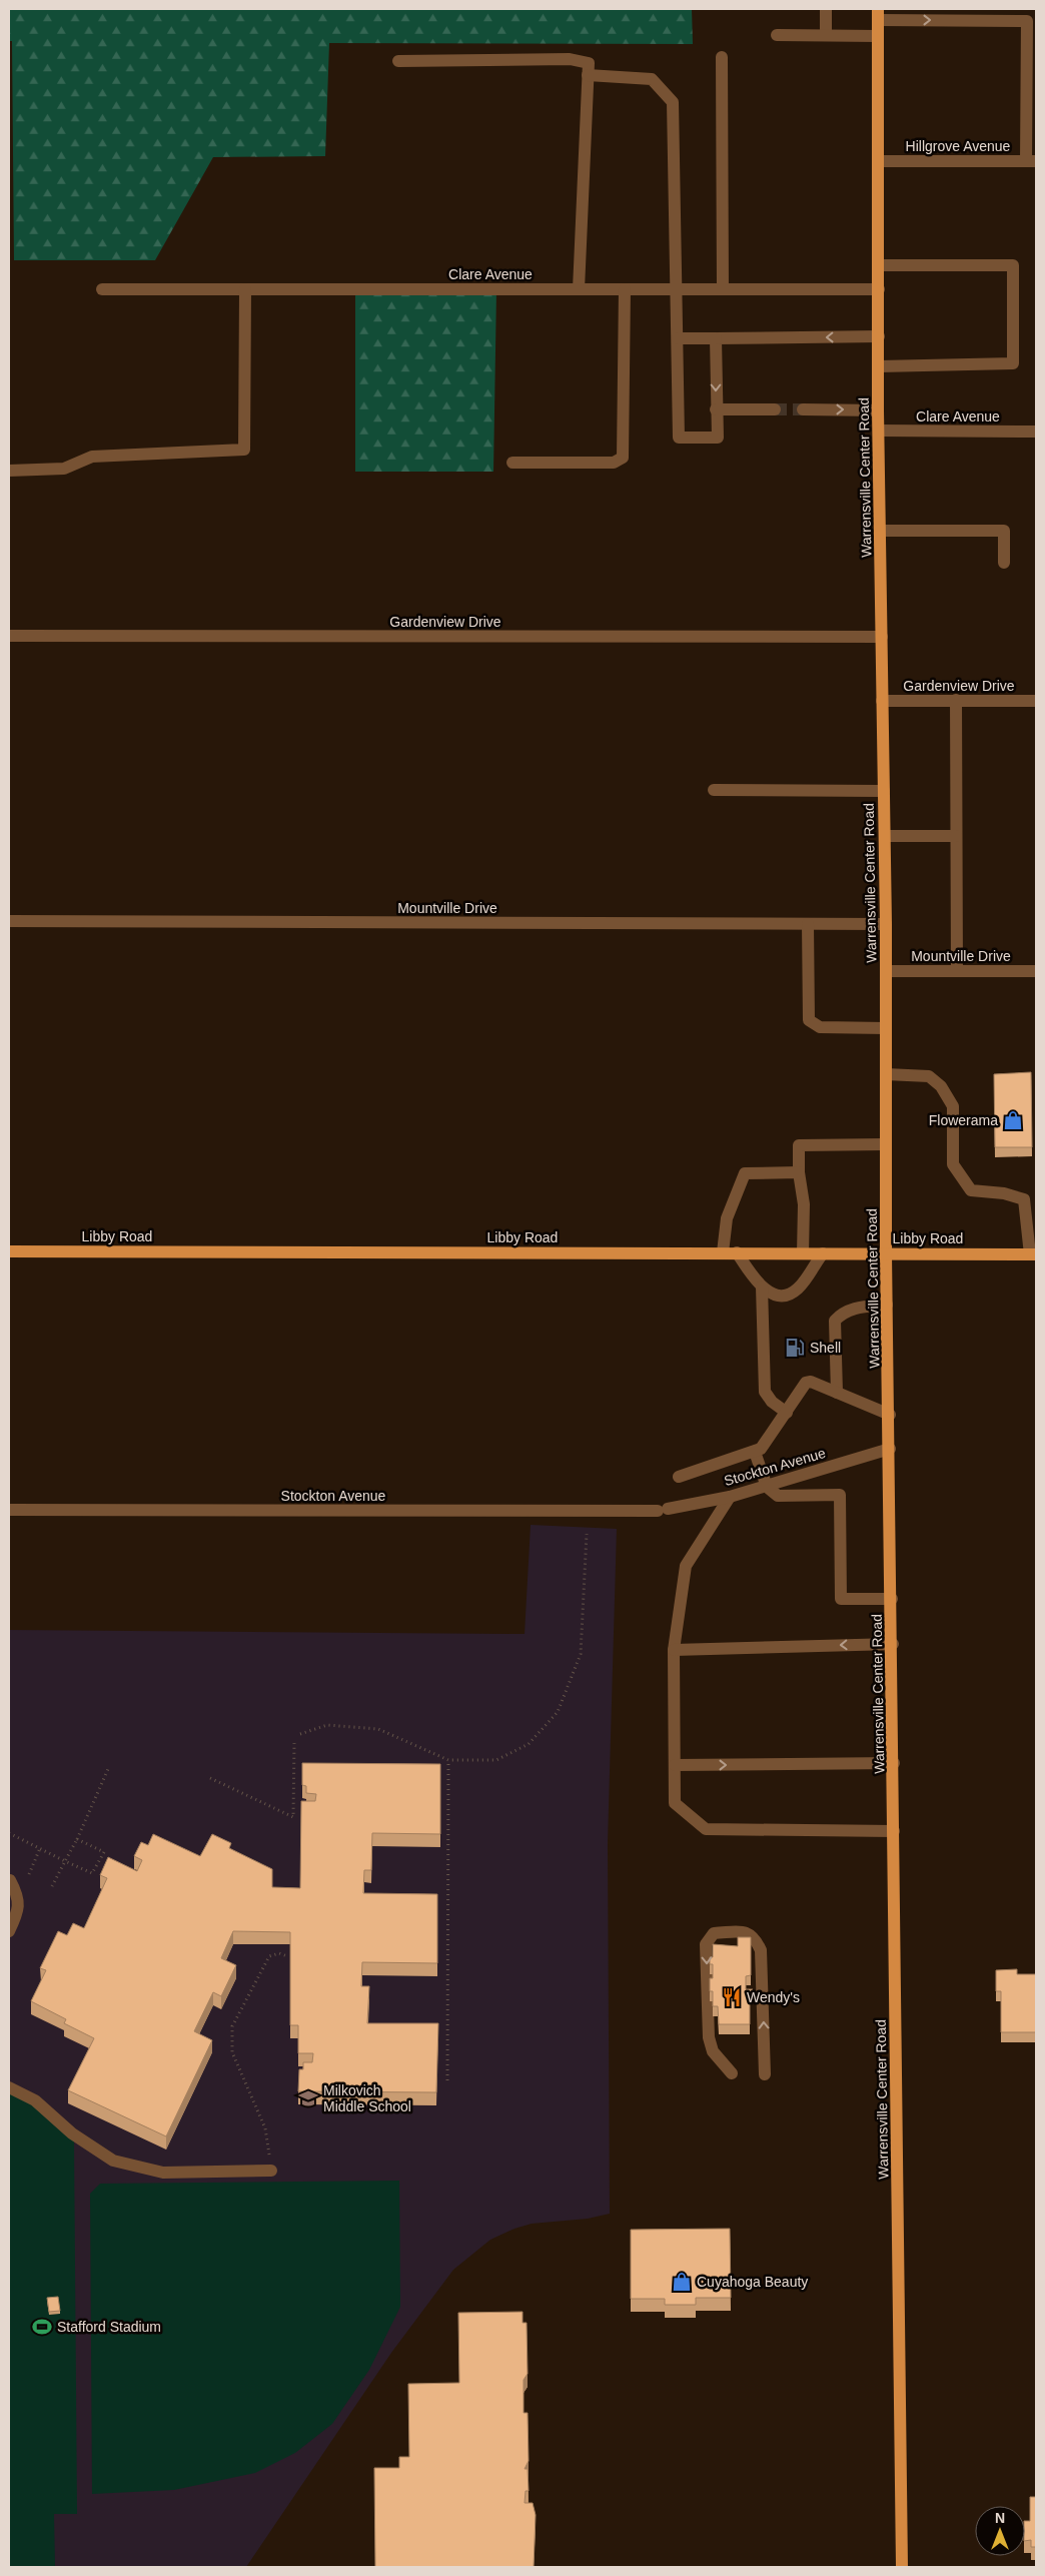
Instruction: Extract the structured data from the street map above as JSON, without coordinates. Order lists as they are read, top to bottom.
{
  "streets": {
    "main road": ["Warrensville Center Road", "Libby Road"],
    "street": [
      "Hillgrove Avenue",
      "Clare Avenue",
      "Gardenview Drive",
      "Mountville Drive",
      "Stockton Avenue"
    ]
  },
  "crossings": [
    ["Hillgrove Avenue", "Warrensville Center Road"],
    ["Clare Avenue", "Warrensville Center Road"],
    ["Warrensville Center Road", "Gardenview Drive"],
    ["Warrensville Center Road", "Mountville Drive"],
    ["Warrensville Center Road", "Libby Road"],
    ["Warrensville Center Road", "Stockton Avenue"]
  ],
  "places": {
    "shop": ["Flowerama", "Cuyahoga Beauty"],
    "fuel station": ["Shell"],
    "restaurant": ["Wendy's"],
    "school or university": ["Milkovich Middle School"],
    "sports": ["Stafford Stadium"]
  },
  "north": "top"
}
